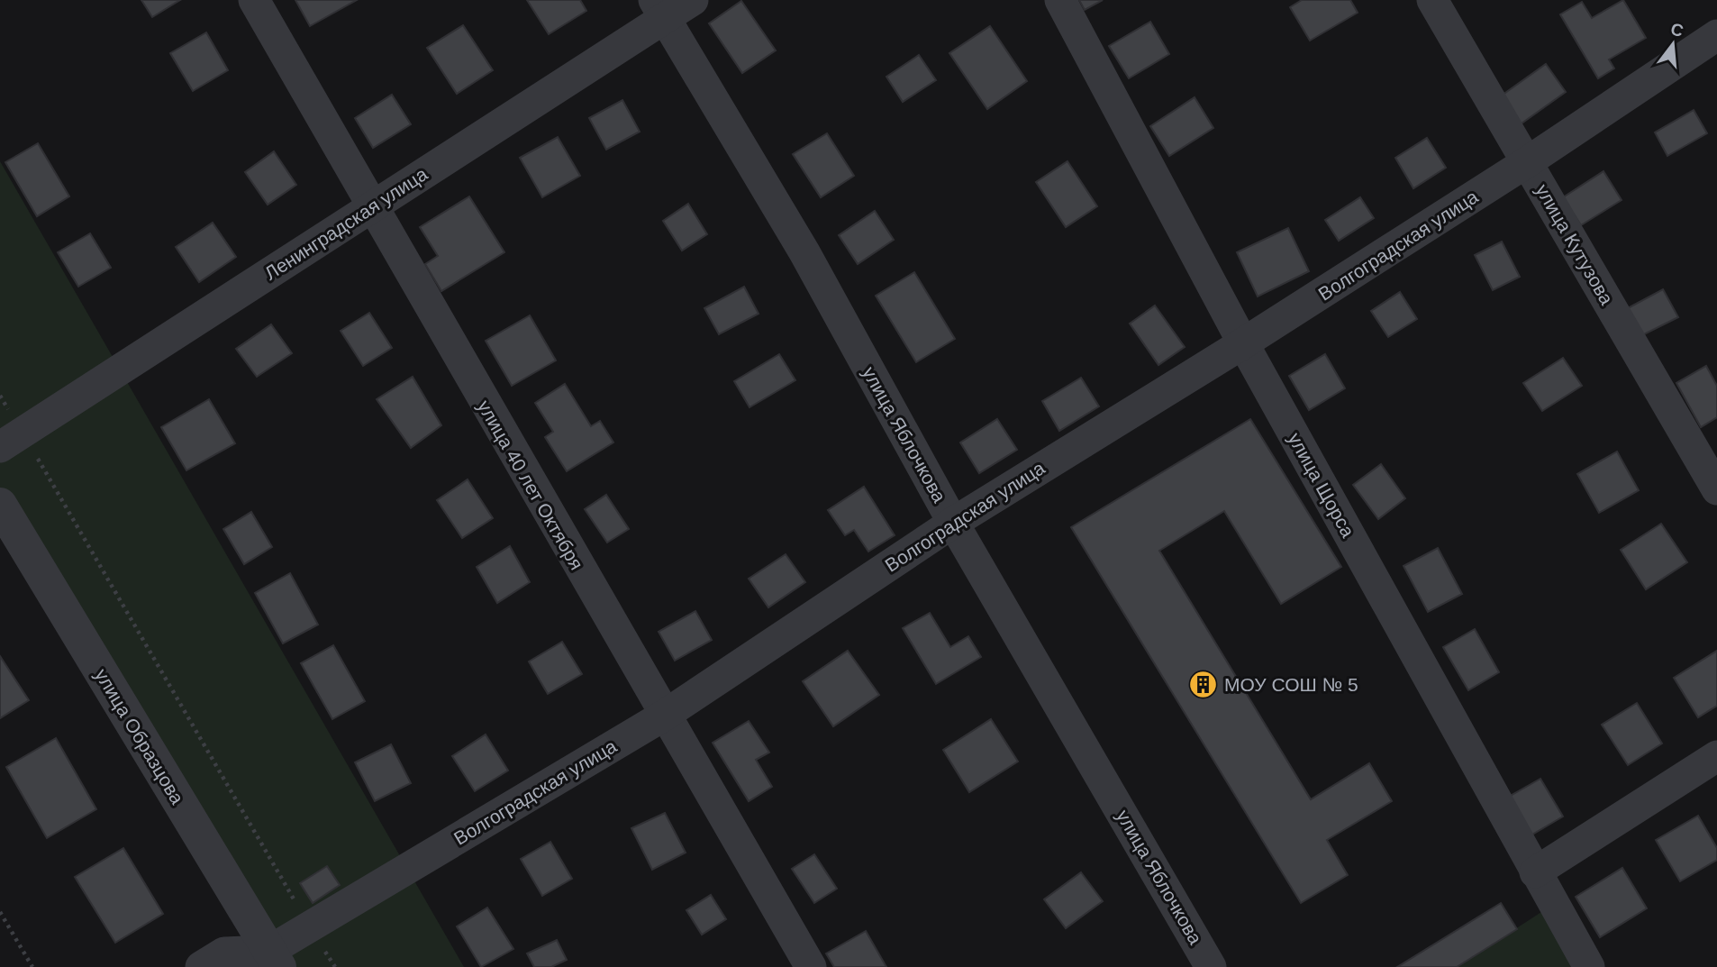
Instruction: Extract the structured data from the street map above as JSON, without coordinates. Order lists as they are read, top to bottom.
{
  "streets": {
    "street": [
      "Ленинградская улица",
      "улица Кутузова",
      "Волгоградская улица",
      "улица Яблочкова",
      "улица 40 лет Октября",
      "улица Щорса",
      "улица Образцова"
    ]
  },
  "crossings": [
    ["Ленинградская улица", "улица Яблочкова"],
    ["Ленинградская улица", "улица 40 лет Октября"],
    ["улица Кутузова", "Волгоградская улица"],
    ["Волгоградская улица", "улица Яблочкова"],
    ["Волгоградская улица", "улица 40 лет Октября"],
    ["Волгоградская улица", "улица Щорса"],
    ["Волгоградская улица", "улица Образцова"]
  ],
  "places": {
    "building": ["МОУ СОШ № 5"]
  },
  "north": "top"
}
